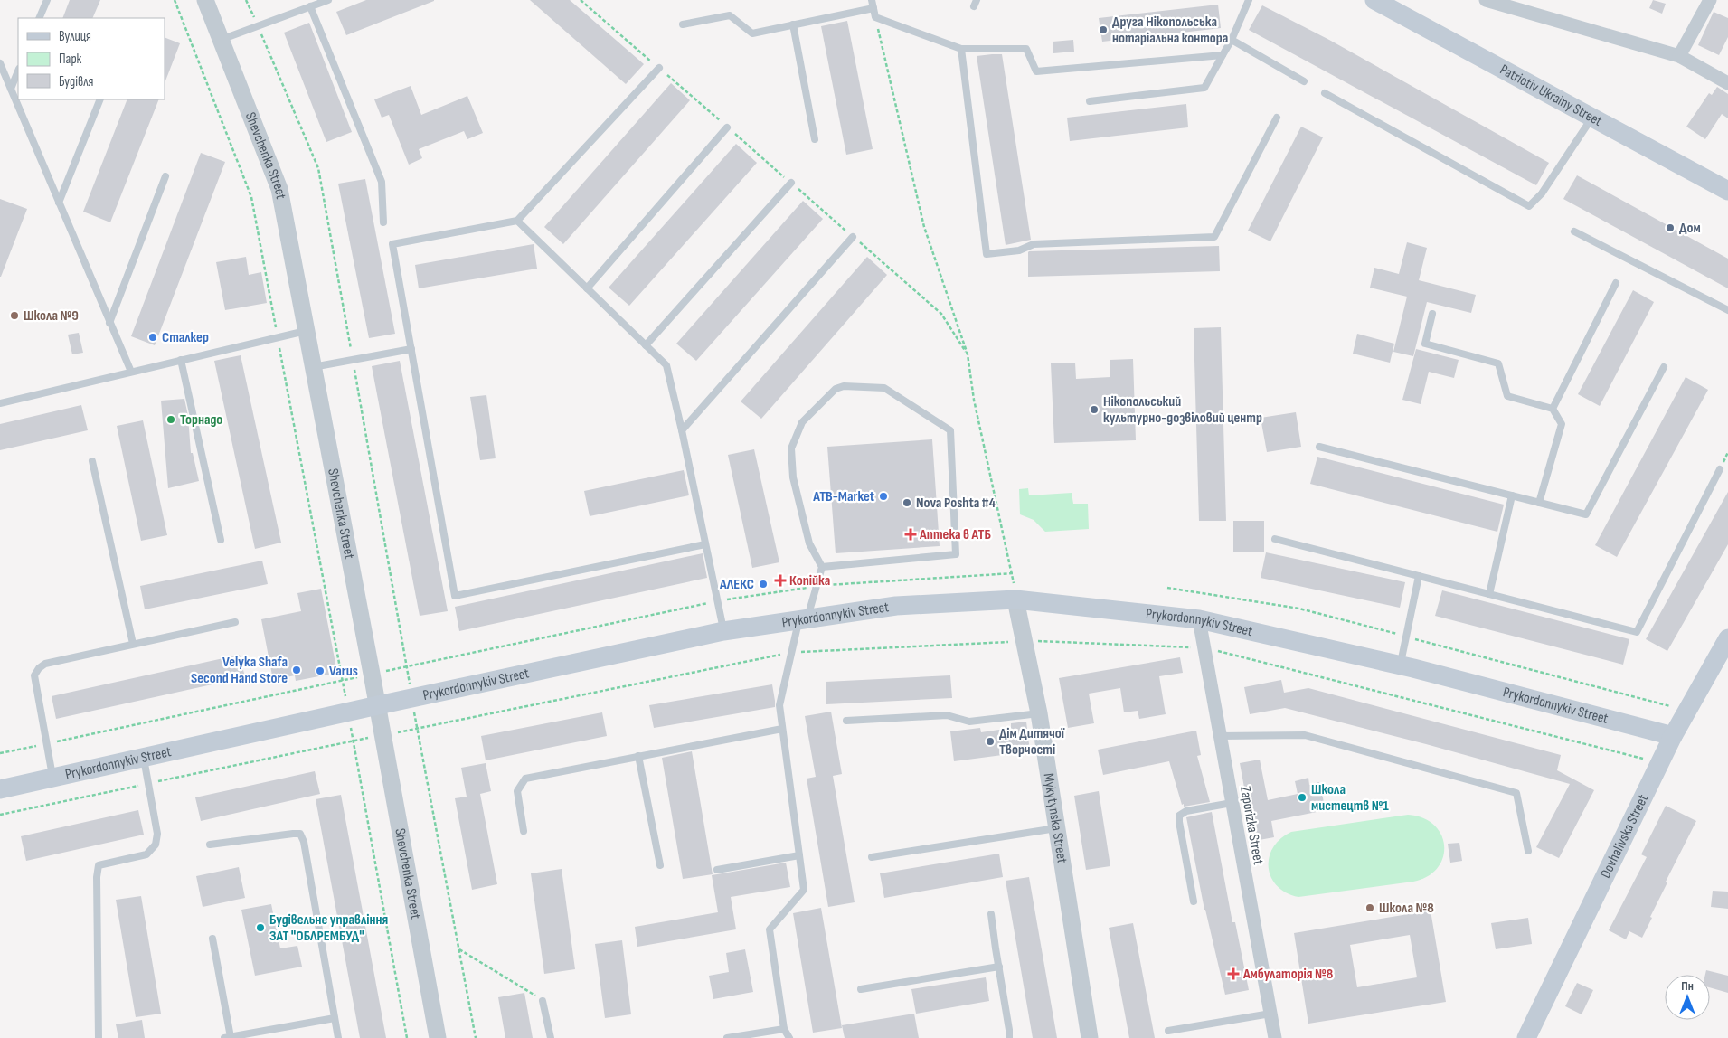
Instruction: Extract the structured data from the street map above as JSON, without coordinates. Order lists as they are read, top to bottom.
{
  "streets": {
    "main road": ["Patriotiv Ukrainy Street", "Prykordonnykiv Street", "Dovhalivska Street"],
    "street": ["Shevchenka Street", "Mykytynska Street", "Zaporizka Street"]
  },
  "crossings": [
    ["Shevchenka Street", "Prykordonnykiv Street"],
    ["Prykordonnykiv Street", "Mykytynska Street"],
    ["Prykordonnykiv Street", "Zaporizka Street"],
    ["Prykordonnykiv Street", "Dovhalivska Street"]
  ],
  "places": {
    "other": [
      "Друга Нікопольська нотаріальна контора",
      "Дом",
      "Школа №9",
      "Сталкер",
      "Нікопольський культурно-дозвіловий центр",
      "Торнадо",
      "ATB-Market",
      "Nova Poshta #4",
      "АЛЕКС",
      "Velyka Shafa Second Hand Store",
      "Varus",
      "Дім Дитячої Творчості",
      "Школа мистецтв №1",
      "Школа №8",
      "Будівельне управління ЗАТ \"ОБЛРЕМБУД\""
    ],
    "health": ["Аптека в АТБ", "Копійка", "Амбулаторія №8"]
  },
  "legend": ["Вулиця", "Парк", "Будівля"],
  "north": "top"
}
